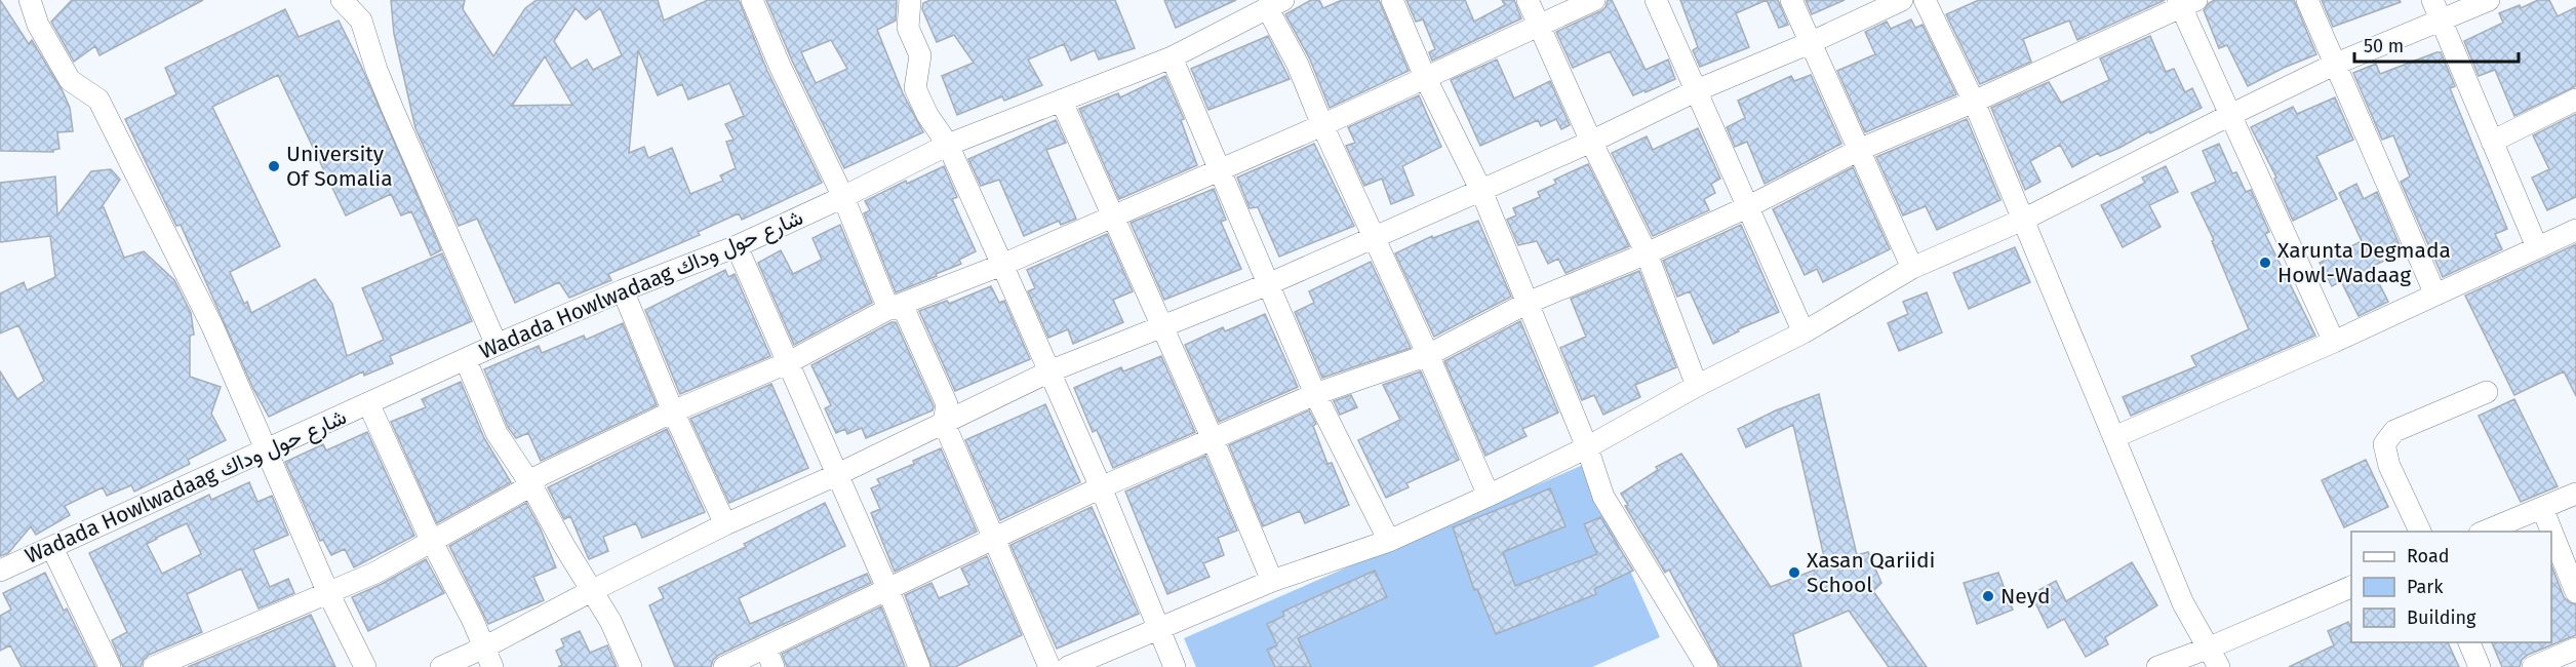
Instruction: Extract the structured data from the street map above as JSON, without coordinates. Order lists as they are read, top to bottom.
{
  "streets": {
    "street": ["Wadada Howlwadaag شارع حول وداك"]
  },
  "places": [
    "University Of Somalia",
    "Xarunta Degmada Howl-Wadaag",
    "Xasan Qariidi School",
    "Neyd"
  ],
  "legend": ["Road", "Park", "Building"],
  "scale_bar": "50 m"
}
